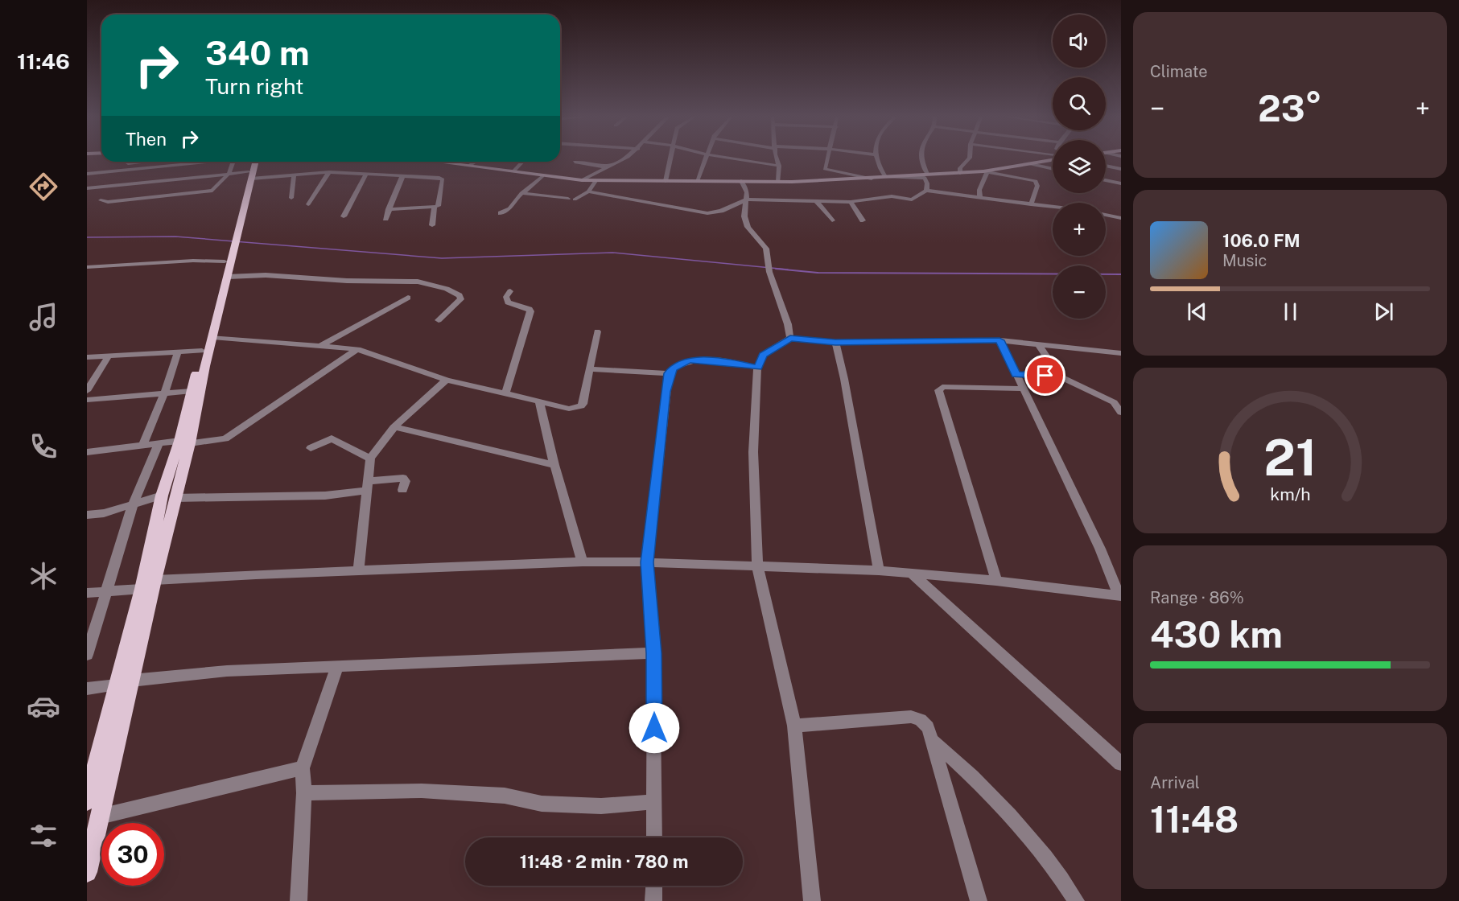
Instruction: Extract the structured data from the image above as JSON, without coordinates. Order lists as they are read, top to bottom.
{
  "page": {
    "tabs": "11:46",
    "tile": [
      "Climate",
      ["Range · 86%", "430 km"],
      ["Arrival", "11:48"]
    ],
    "map_buttons": ["+", "−"],
    "turn": ["340 m", "Turn right"],
    "heat": ["−", "23°", "+"],
    "then": "Then",
    "song": ["106.0 FM", "Music"],
    "limit": "30",
    "trip": "11:48 · 2 min · 780 m",
    "gauge": ["21", "km/h"]
  }
}
